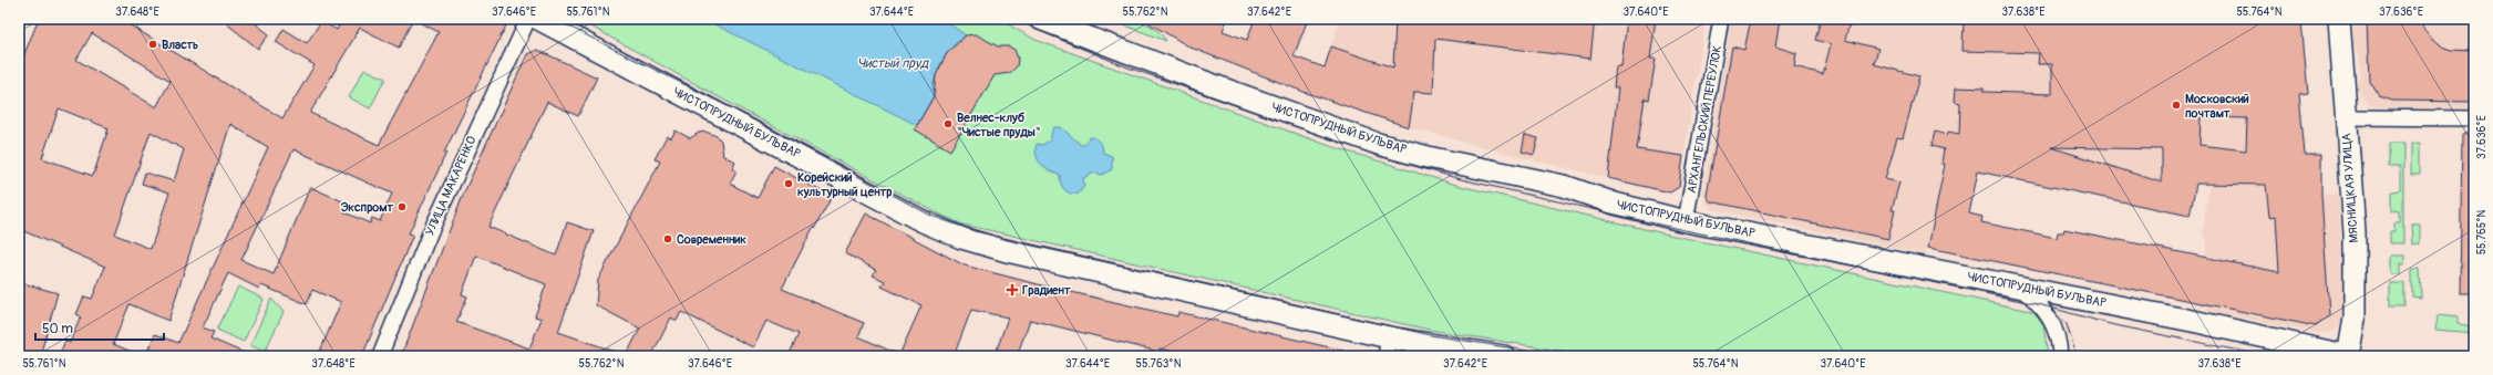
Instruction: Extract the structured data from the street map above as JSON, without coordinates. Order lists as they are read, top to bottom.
{
  "streets": {
    "main road": ["ЧИСТОПРУДНЫЙ БУЛЬВАР", "МЯСНИЦКАЯ УЛИЦА"],
    "street": ["АРХАНГЕЛЬСКИЙ ПЕРЕУЛОК", "УЛИЦА МАКАРЕНКО"]
  },
  "crossings": [
    ["АРХАНГЕЛЬСКИЙ ПЕРЕУЛОК", "ЧИСТОПРУДНЫЙ БУЛЬВАР"],
    ["ЧИСТОПРУДНЫЙ БУЛЬВАР", "МЯСНИЦКАЯ УЛИЦА"]
  ],
  "water": ["Чистый пруд"],
  "places": {
    "other": [
      "Власть",
      "Московский почтамт",
      "Велнес-клуб \"Чистые пруды\"",
      "Корейский культурный центр",
      "Экспромт",
      "Современник"
    ],
    "health": ["Градиент"]
  },
  "scale_bar": "50 m",
  "coordinates": [
    "37.648°E",
    "37.646°E",
    "55.761°N",
    "37.644°E",
    "55.762°N",
    "37.642°E",
    "37.640°E",
    "37.638°E",
    "55.764°N",
    "37.636°E",
    "55.765°N",
    "55.763°N"
  ]
}
